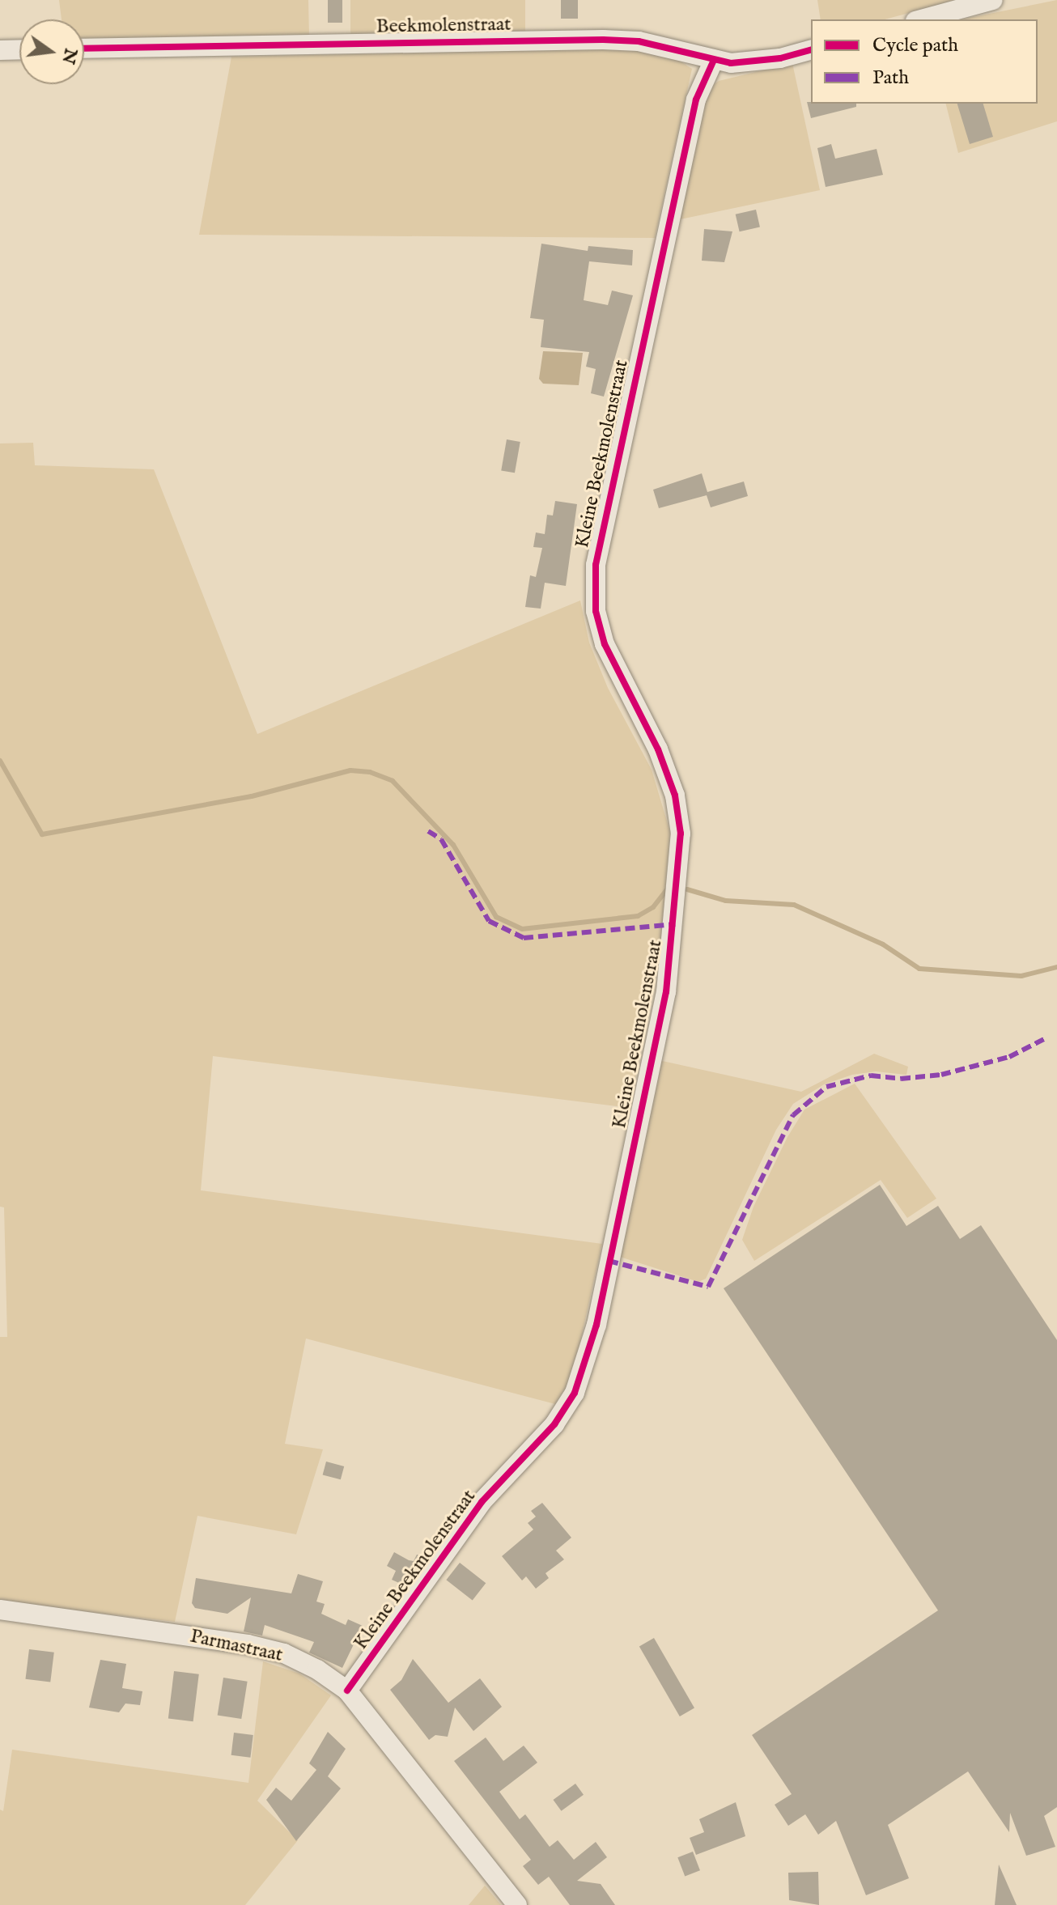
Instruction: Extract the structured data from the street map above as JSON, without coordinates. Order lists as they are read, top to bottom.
{
  "streets": {
    "street": ["Beekmolenstraat", "Kleine Beekmolenstraat", "Parmastraat"]
  },
  "crossings": [
    ["Beekmolenstraat", "Kleine Beekmolenstraat"],
    ["Kleine Beekmolenstraat", "Parmastraat"]
  ],
  "legend": ["Cycle path", "Path"],
  "north": "right"
}
